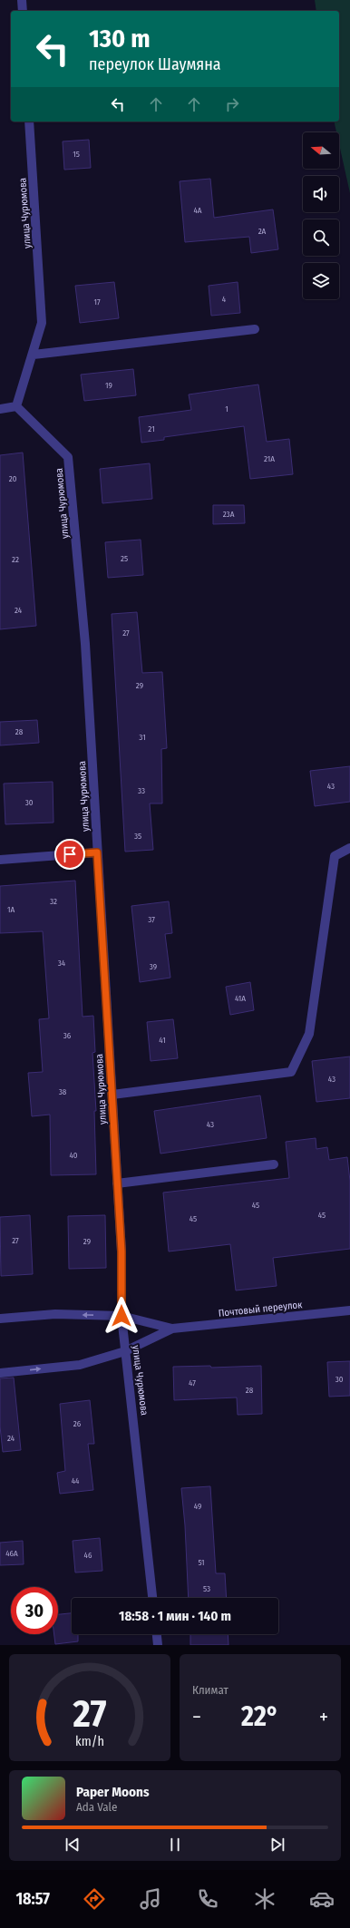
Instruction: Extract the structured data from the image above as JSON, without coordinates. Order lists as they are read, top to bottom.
{
  "streets": {
    "street": ["улица Чурюмова", "Почтовый переулок"]
  },
  "crossings": [
    ["улица Чурюмова", "Почтовый переулок"]
  ],
  "house_numbers": [
    "15",
    "4А",
    "2А",
    "4",
    "17",
    "19",
    "1",
    "21",
    "21А",
    "20",
    "23А",
    "25",
    "22",
    "24",
    "27",
    "29",
    "28",
    "31",
    "43",
    "33",
    "30",
    "35",
    "32",
    "1А",
    "37",
    "34",
    "39",
    "41А",
    "36",
    "41",
    "43",
    "38",
    "43",
    "40",
    "45",
    "45",
    "45",
    "27",
    "29",
    "30",
    "47",
    "28",
    "26",
    "24",
    "44",
    "49",
    "46А",
    "46",
    "51",
    "53"
  ],
  "north": "left",
  "page": {
    "turn": ["130 m", "переулок Шаумяна"],
    "limit": "30",
    "trip": "18:58 · 1 мин · 140 m",
    "tile": "Климат",
    "heat": ["−", "22°", "+"],
    "song": ["Paper Moons", "Ada Vale"],
    "tabs": "18:57",
    "gauge": ["27", "km/h"]
  }
}
